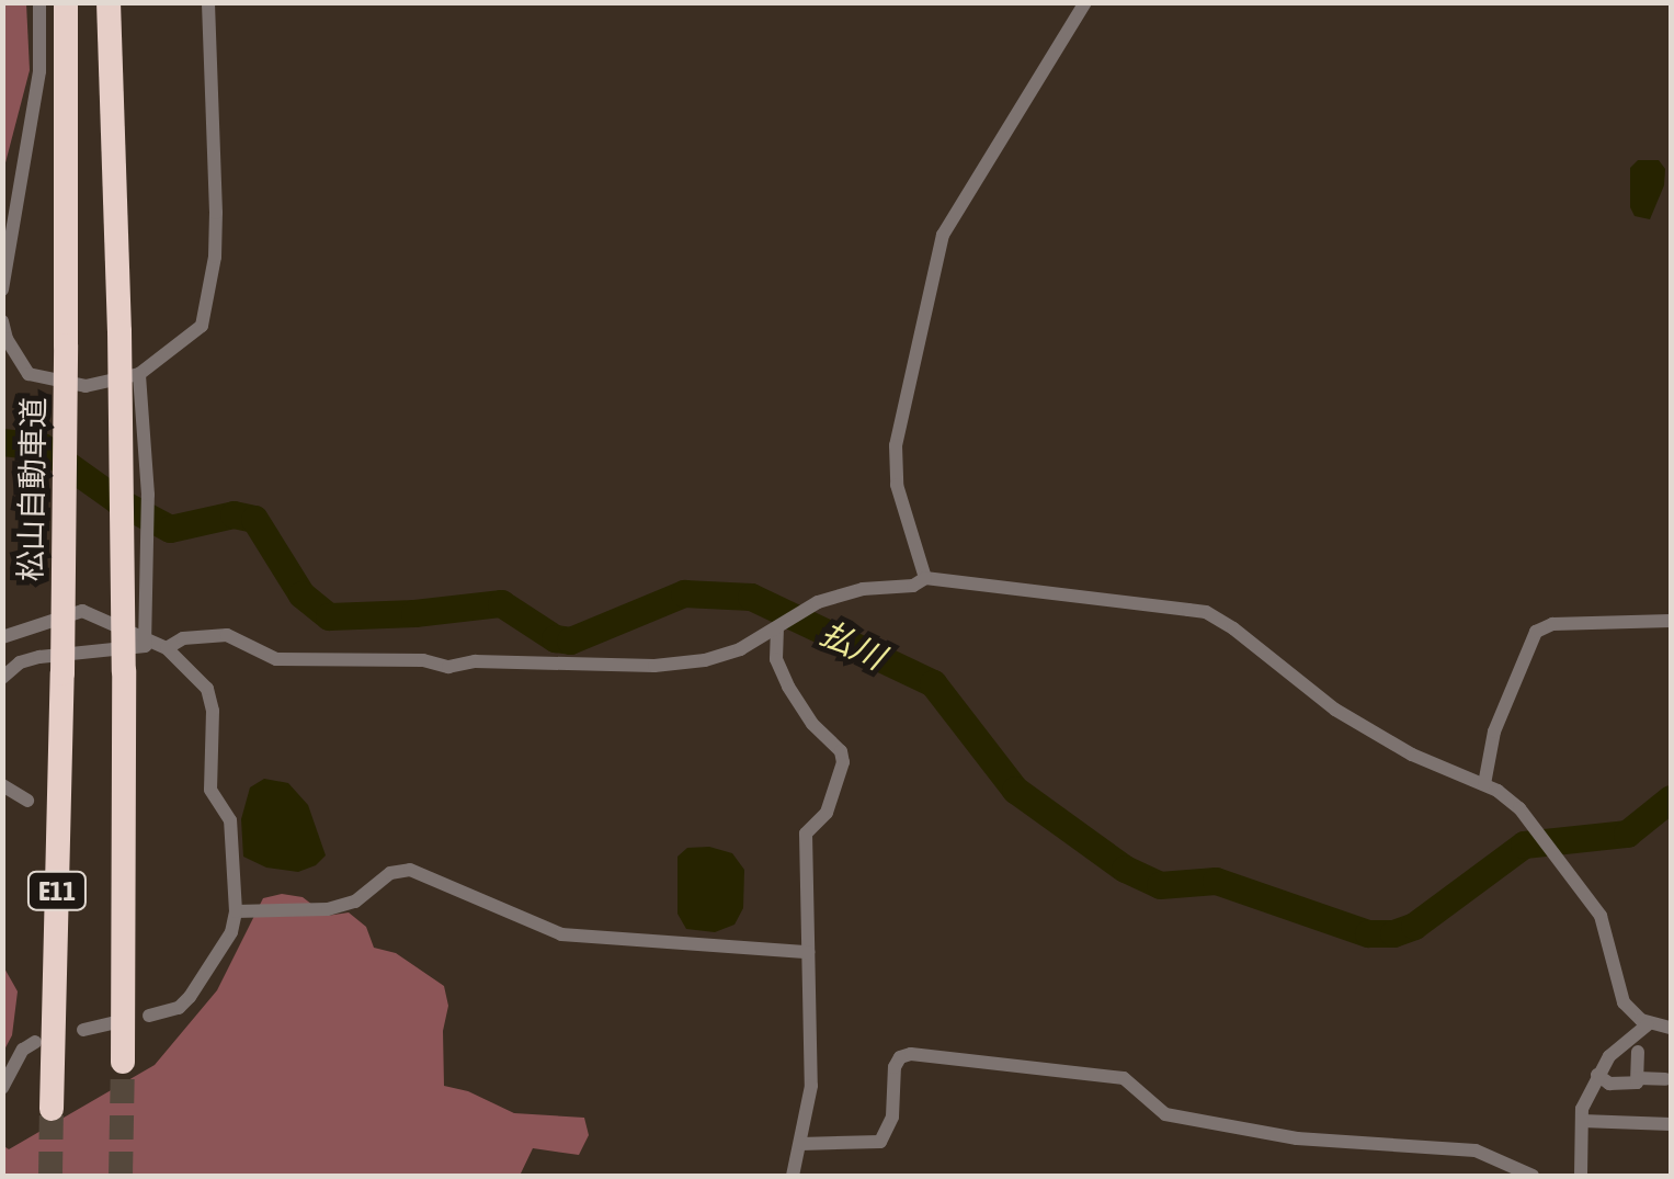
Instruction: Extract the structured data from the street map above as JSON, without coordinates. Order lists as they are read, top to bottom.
{
  "streets": {
    "highway": ["松山自動車道", "E11"]
  },
  "water": ["払川"]
}
